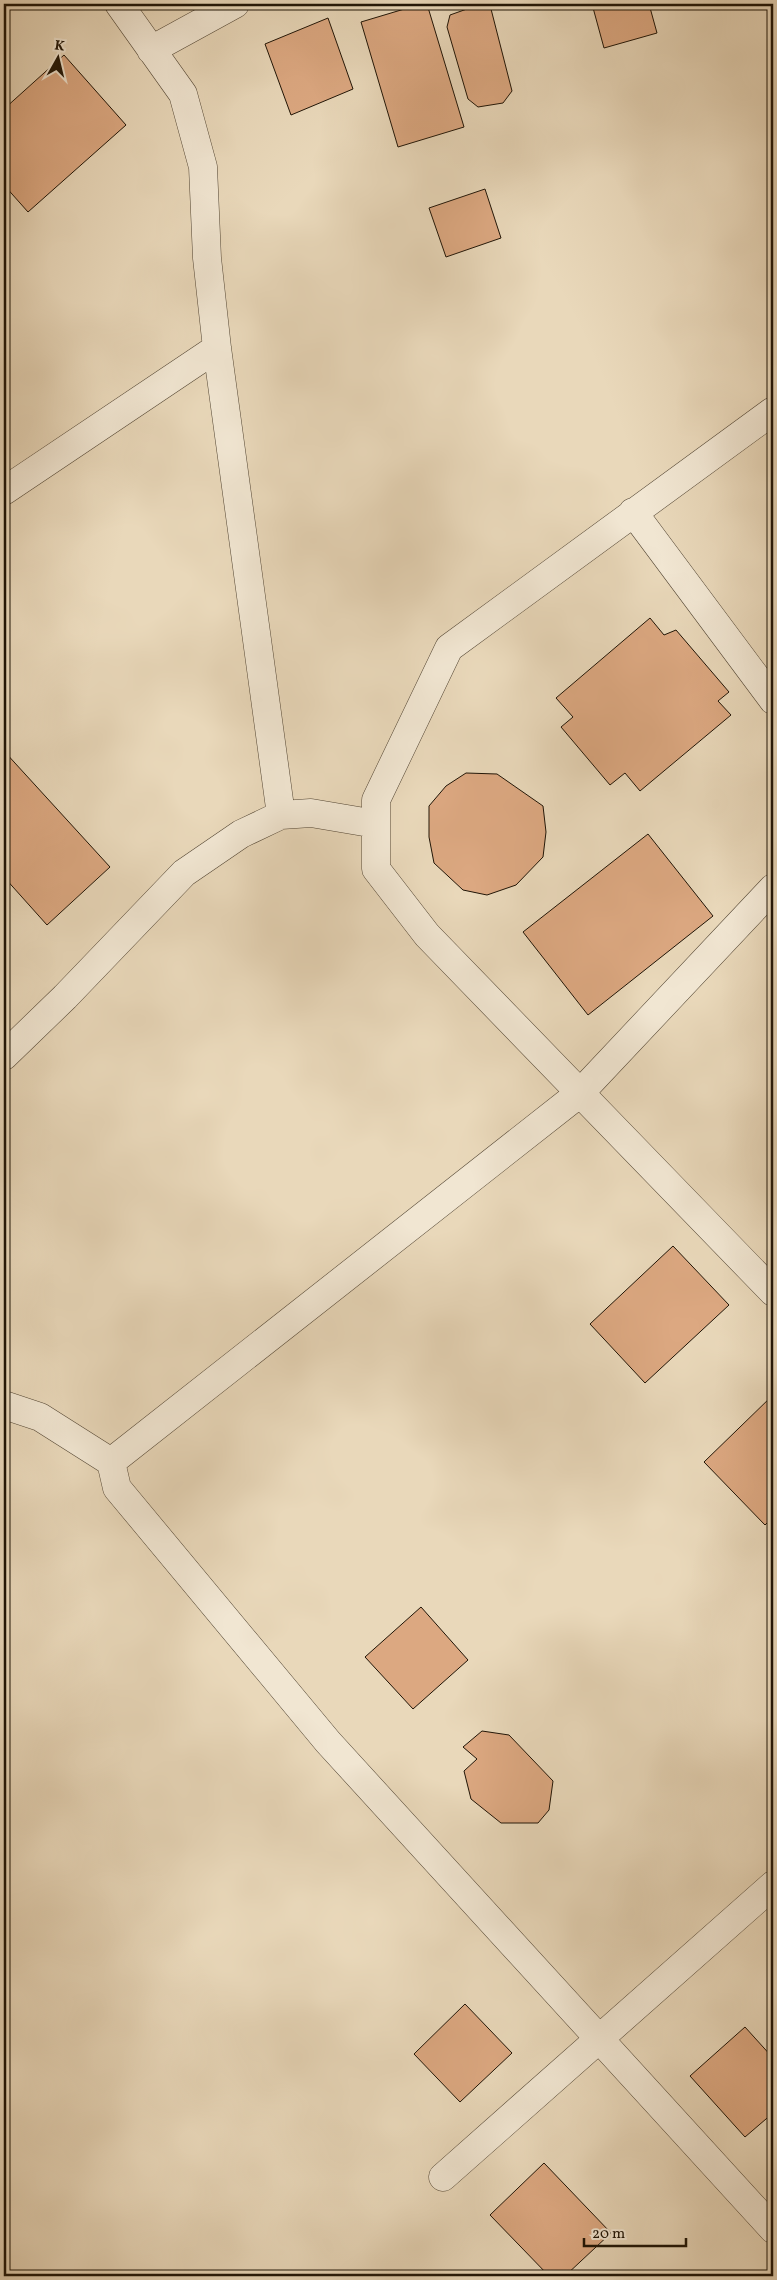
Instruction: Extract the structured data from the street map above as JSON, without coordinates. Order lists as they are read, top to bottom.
{
  "scale_bar": "20 m",
  "north": "top"
}
